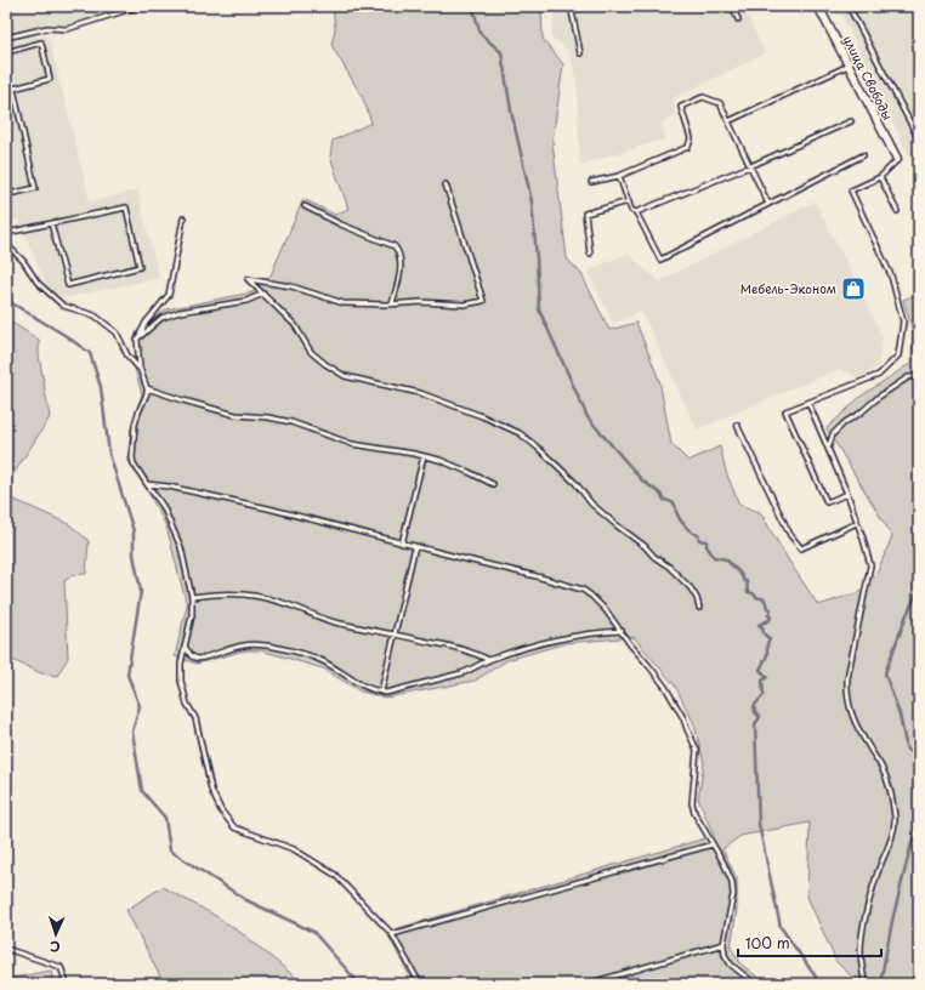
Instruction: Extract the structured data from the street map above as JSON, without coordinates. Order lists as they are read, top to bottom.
{
  "streets": {
    "street": ["улица Свободы"]
  },
  "places": {
    "shop": ["Мебель-Эконом"]
  },
  "scale_bar": "100 m",
  "north": "bottom"
}
